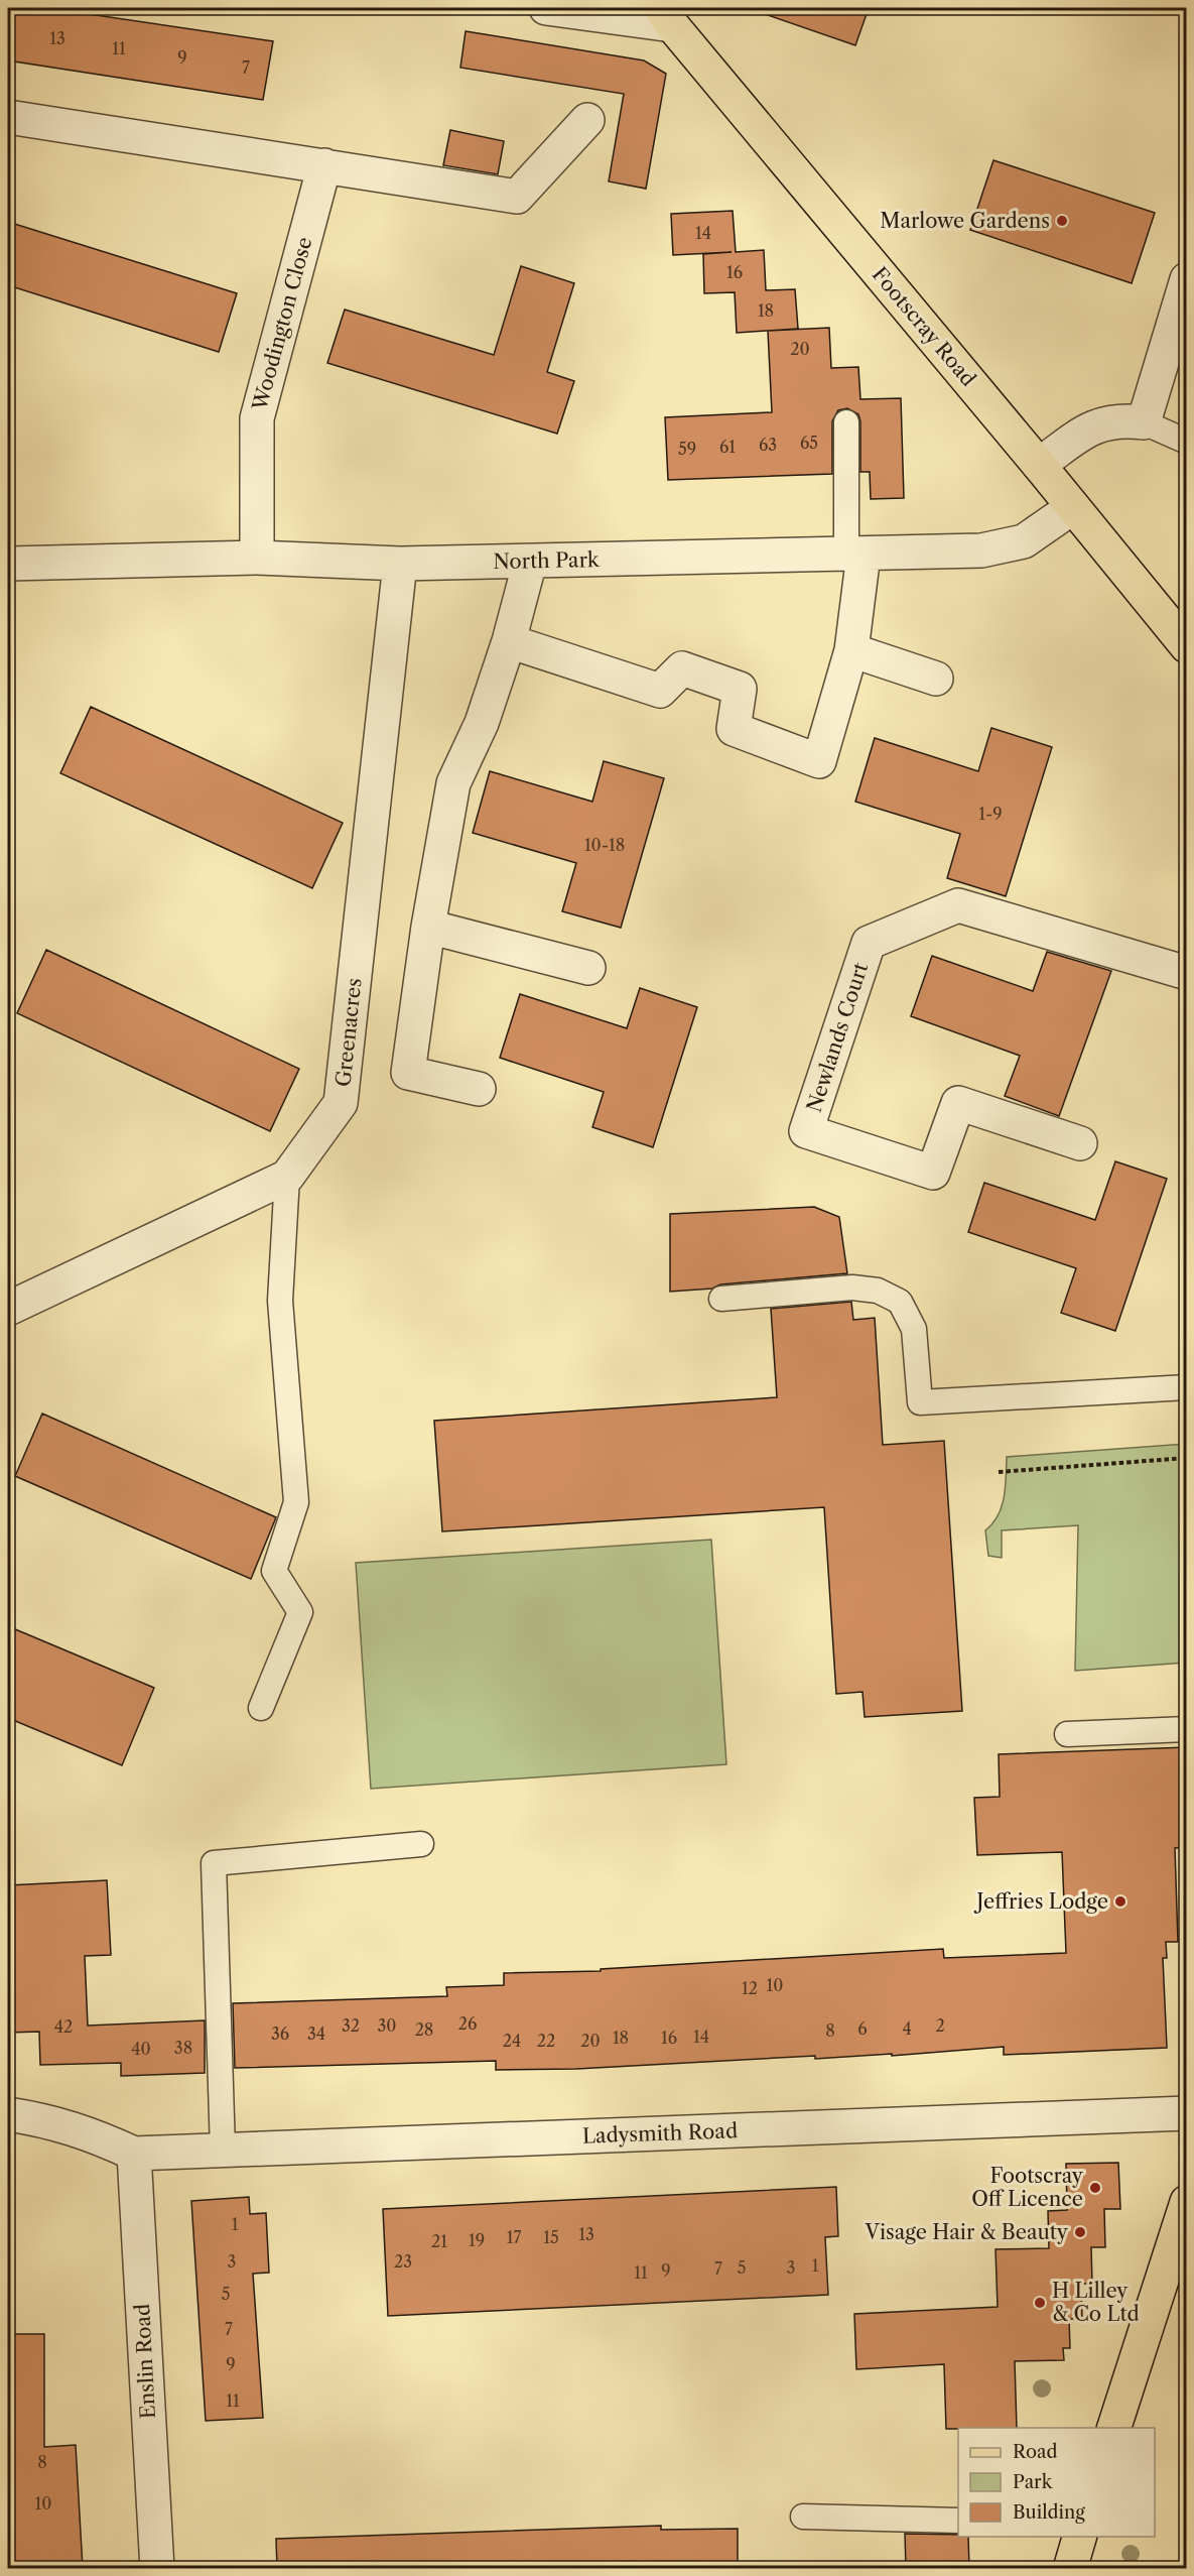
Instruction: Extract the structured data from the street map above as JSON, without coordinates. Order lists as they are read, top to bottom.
{
  "streets": {
    "main road": ["Footscray Road"],
    "street": [
      "Woodington Close",
      "North Park",
      "Greenacres",
      "Newlands Court",
      "Ladysmith Road",
      "Enslin Road"
    ]
  },
  "crossings": [
    ["Woodington Close", "North Park"],
    ["Footscray Road", "North Park"],
    ["North Park", "Greenacres"],
    ["Ladysmith Road", "Enslin Road"]
  ],
  "places": [
    "Marlowe Gardens",
    "Jeffries Lodge",
    "Footscray Off Licence",
    "Visage Hair & Beauty",
    "H Lilley & Co Ltd"
  ],
  "house_numbers": [
    "13",
    "11",
    "9",
    "7",
    "14",
    "16",
    "18",
    "20",
    "65",
    "63",
    "61",
    "59",
    "1-9",
    "10-18",
    "10",
    "12",
    "26",
    "32",
    "30",
    "2",
    "42",
    "6",
    "4",
    "28",
    "8",
    "36",
    "34",
    "14",
    "18",
    "16",
    "24",
    "22",
    "20",
    "38",
    "40",
    "1",
    "13",
    "17",
    "15",
    "19",
    "21",
    "3",
    "23",
    "1",
    "5",
    "3",
    "7",
    "9",
    "11",
    "5",
    "7",
    "9",
    "11",
    "8",
    "10"
  ],
  "legend": ["Road", "Park", "Building"]
}
